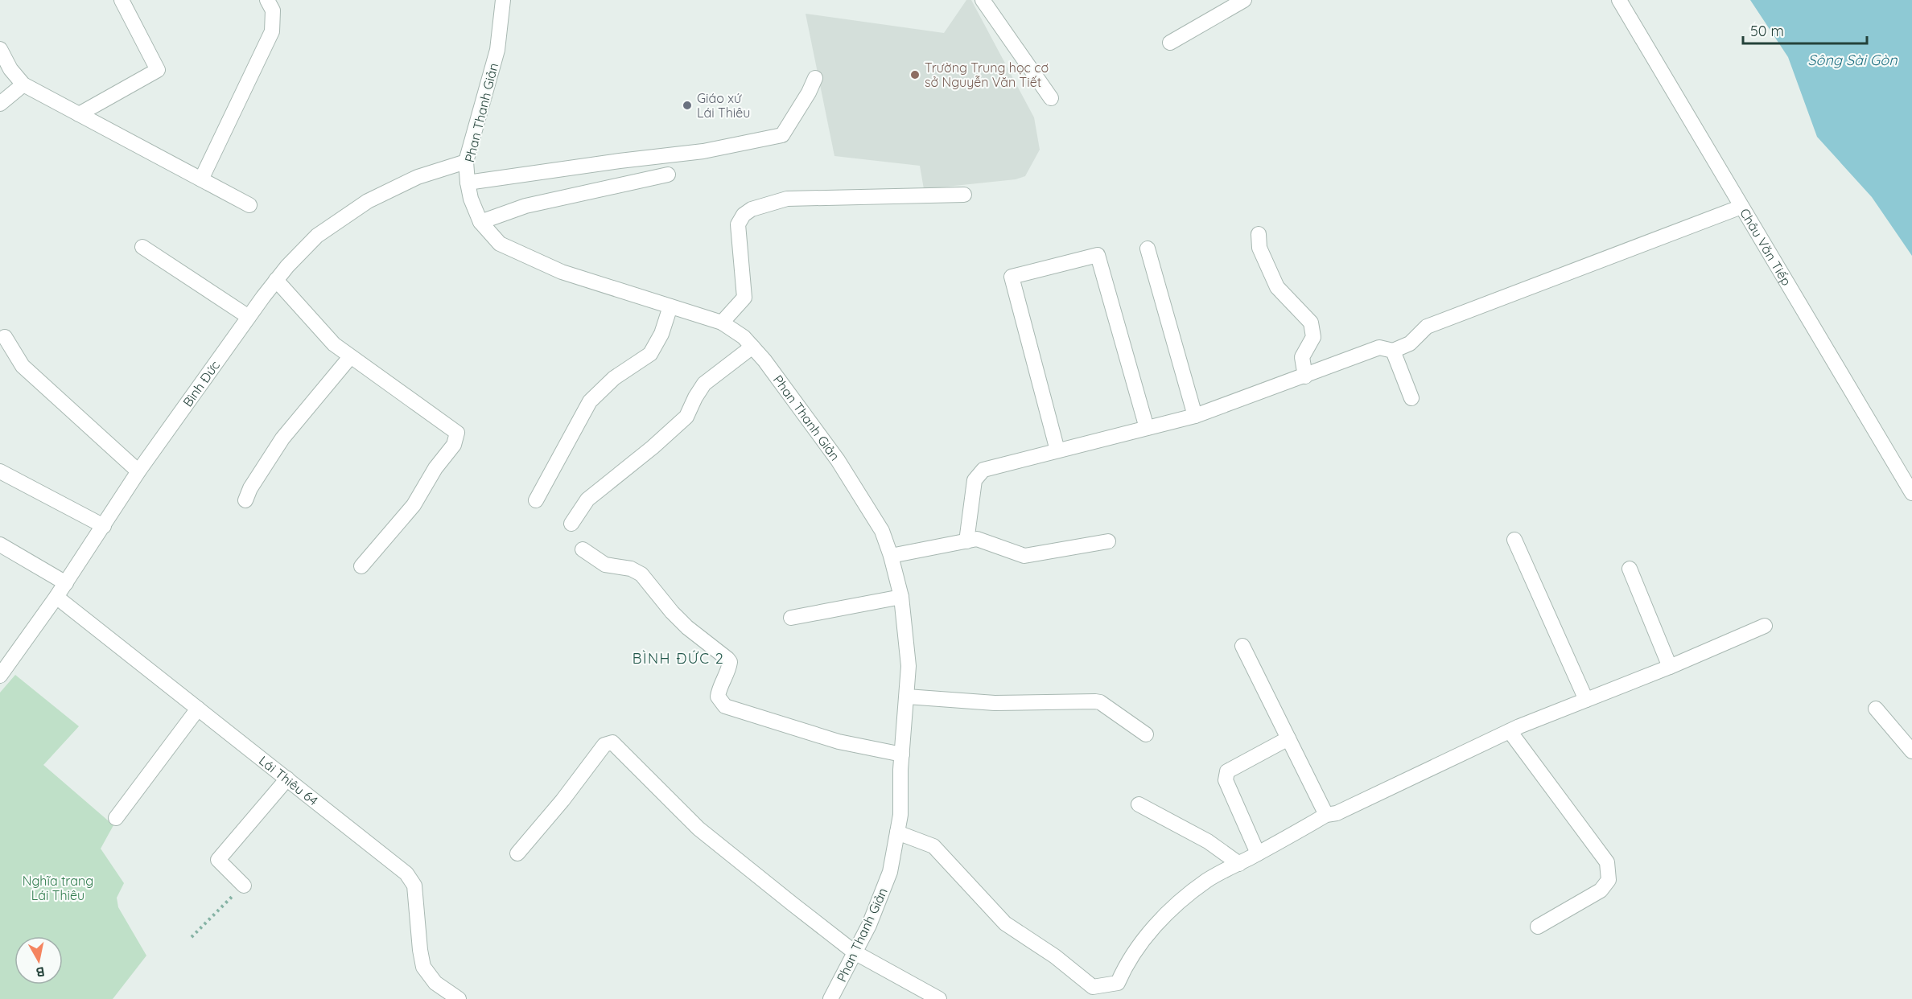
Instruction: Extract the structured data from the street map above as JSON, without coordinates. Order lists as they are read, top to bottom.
{
  "streets": {
    "street": [
      "Phan Thanh Giản",
      "Châu Văn Tiếp",
      "Bình Đức",
      "Lái Thiêu 64"
    ]
  },
  "crossings": [
    ["Phan Thanh Giản", "Bình Đức"],
    ["Bình Đức", "Lái Thiêu 64"]
  ],
  "districts": ["BÌNH ĐỨC 2"],
  "water": ["Sông Sài Gòn"],
  "parks": ["Nghĩa trang Lái Thiêu"],
  "places": ["Trường Trung học cơ sở Nguyễn Văn Tiết", "Giáo xứ Lái Thiêu"],
  "scale_bar": "50 m",
  "north": "bottom"
}
